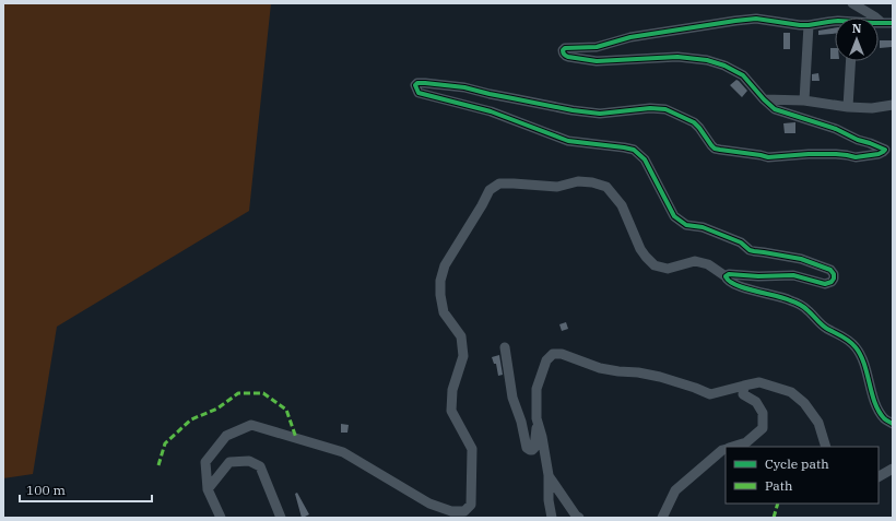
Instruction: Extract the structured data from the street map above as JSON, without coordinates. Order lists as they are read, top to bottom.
{
  "legend": ["Cycle path", "Path"],
  "scale_bar": "100 m",
  "north": "top"
}
